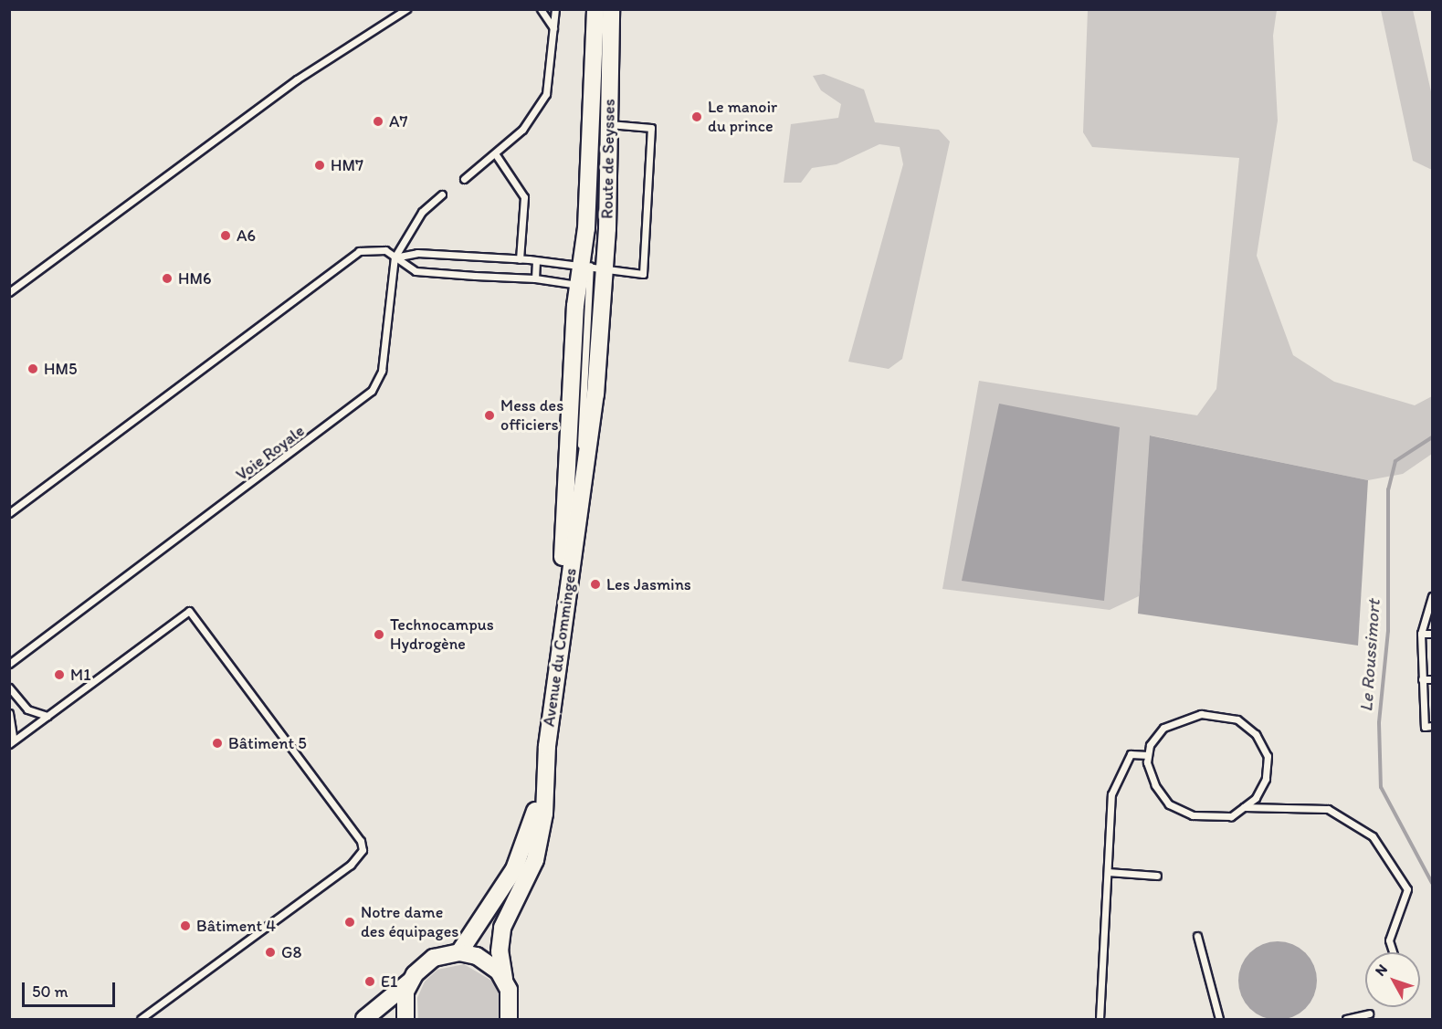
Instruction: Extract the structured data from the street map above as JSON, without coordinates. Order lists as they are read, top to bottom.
{
  "streets": {
    "main road": ["Route de Seysses", "Avenue du Comminges"],
    "lane": ["Voie Royale"]
  },
  "crossings": [
    ["Route de Seysses", "Avenue du Comminges"]
  ],
  "water": ["Le Roussimort"],
  "places": [
    "Le manoir du prince",
    "A7",
    "HM7",
    "A6",
    "HM6",
    "HM5",
    "Mess des officiers",
    "Les Jasmins",
    "Technocampus Hydrogène",
    "M1",
    "Bâtiment 5",
    "Notre dame des équipages",
    "Bâtiment 4",
    "G8",
    "E1"
  ],
  "scale_bar": "50 m",
  "north": "top left"
}
